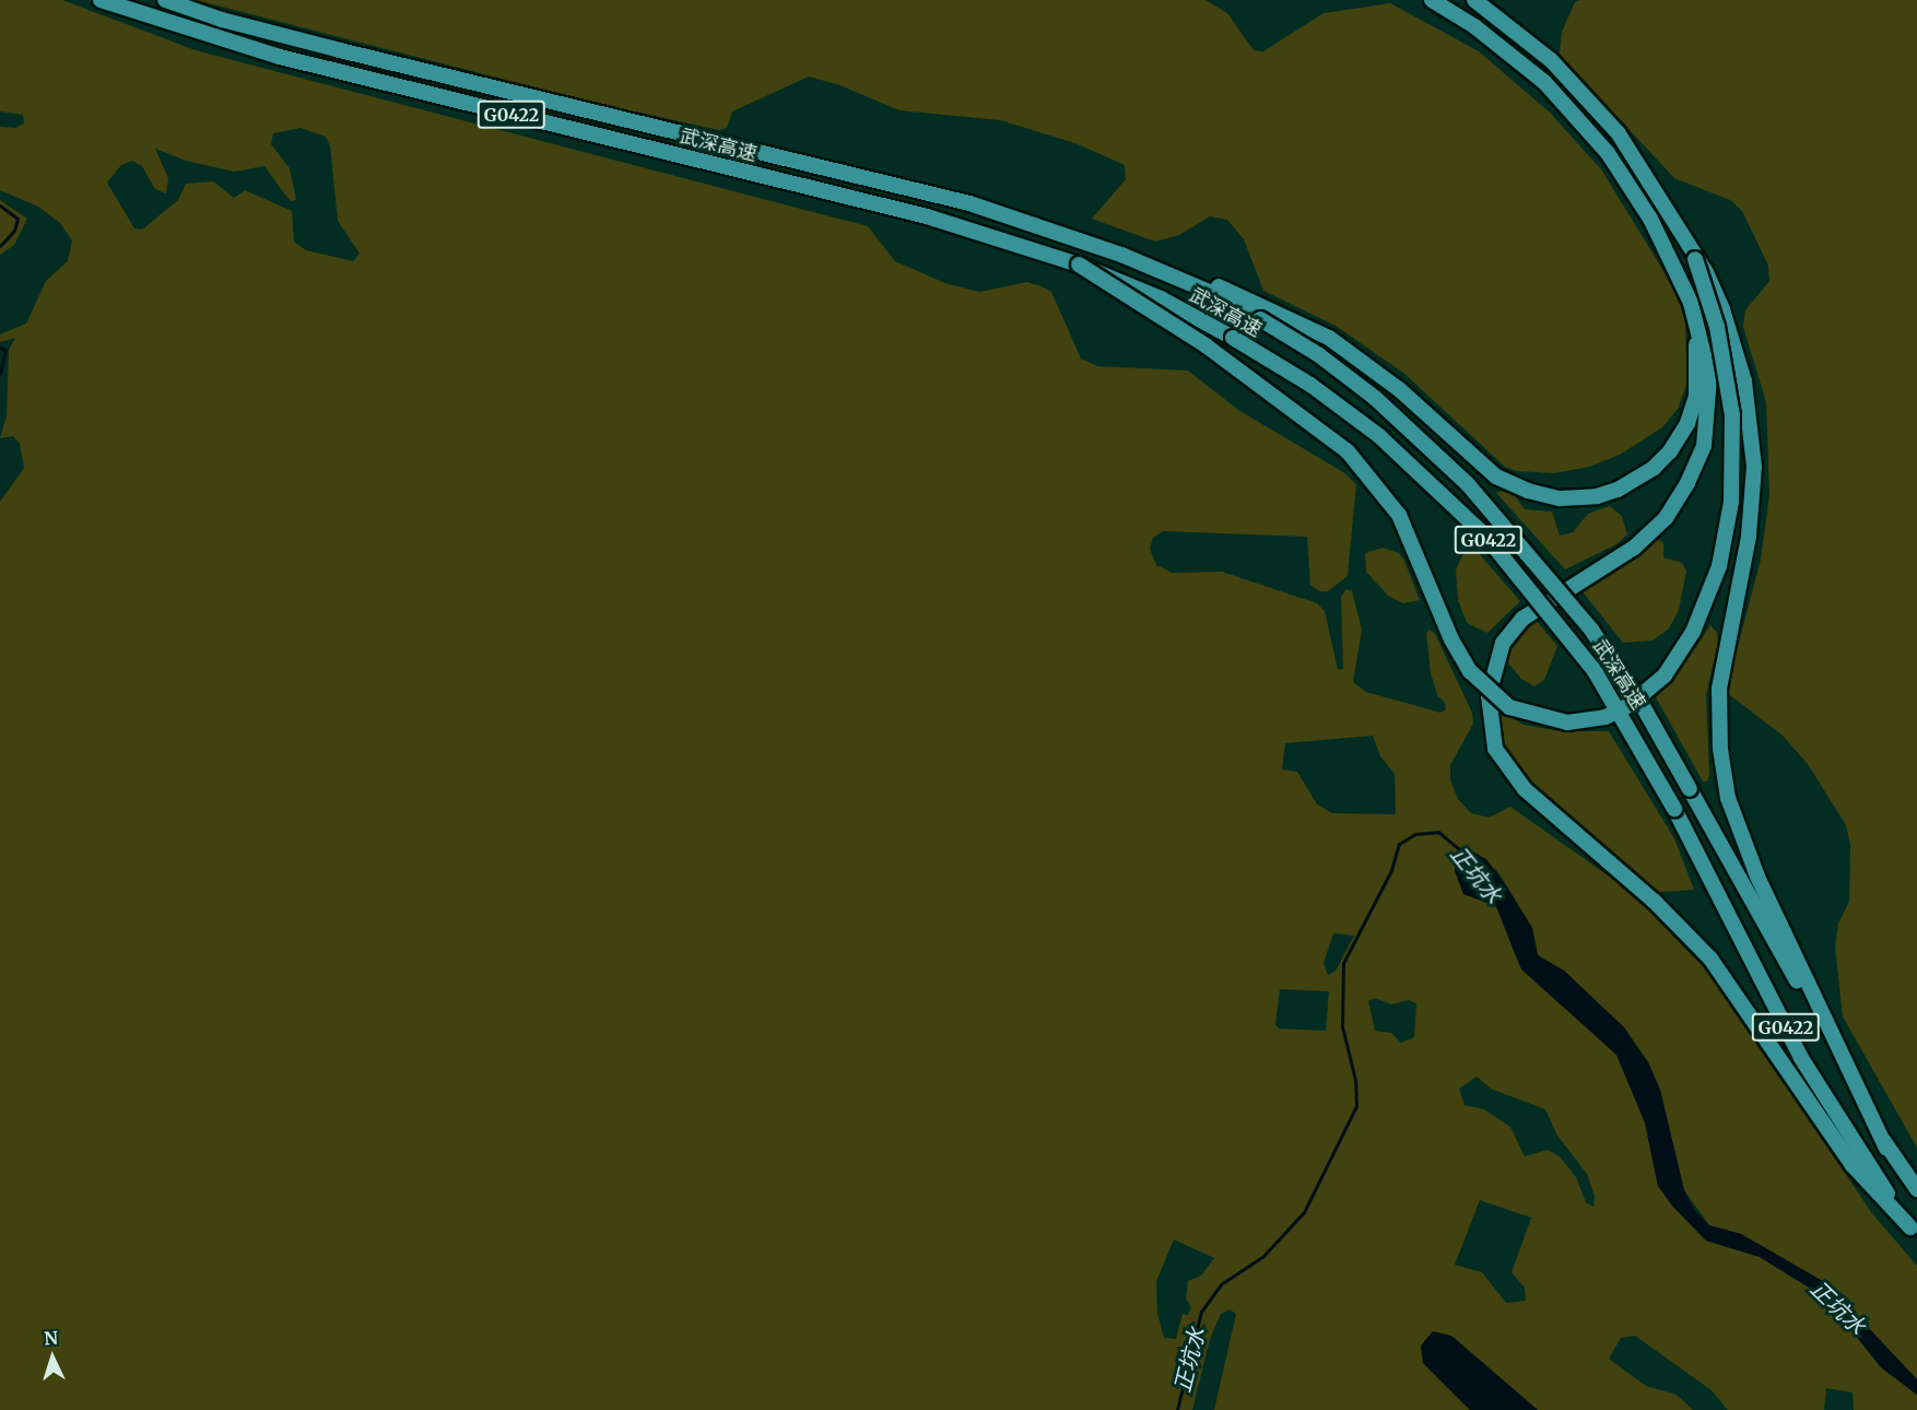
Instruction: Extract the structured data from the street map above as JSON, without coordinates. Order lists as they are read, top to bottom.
{
  "streets": {
    "highway": ["G0422", "武深高速"]
  },
  "water": ["正坑水"],
  "north": "top"
}
